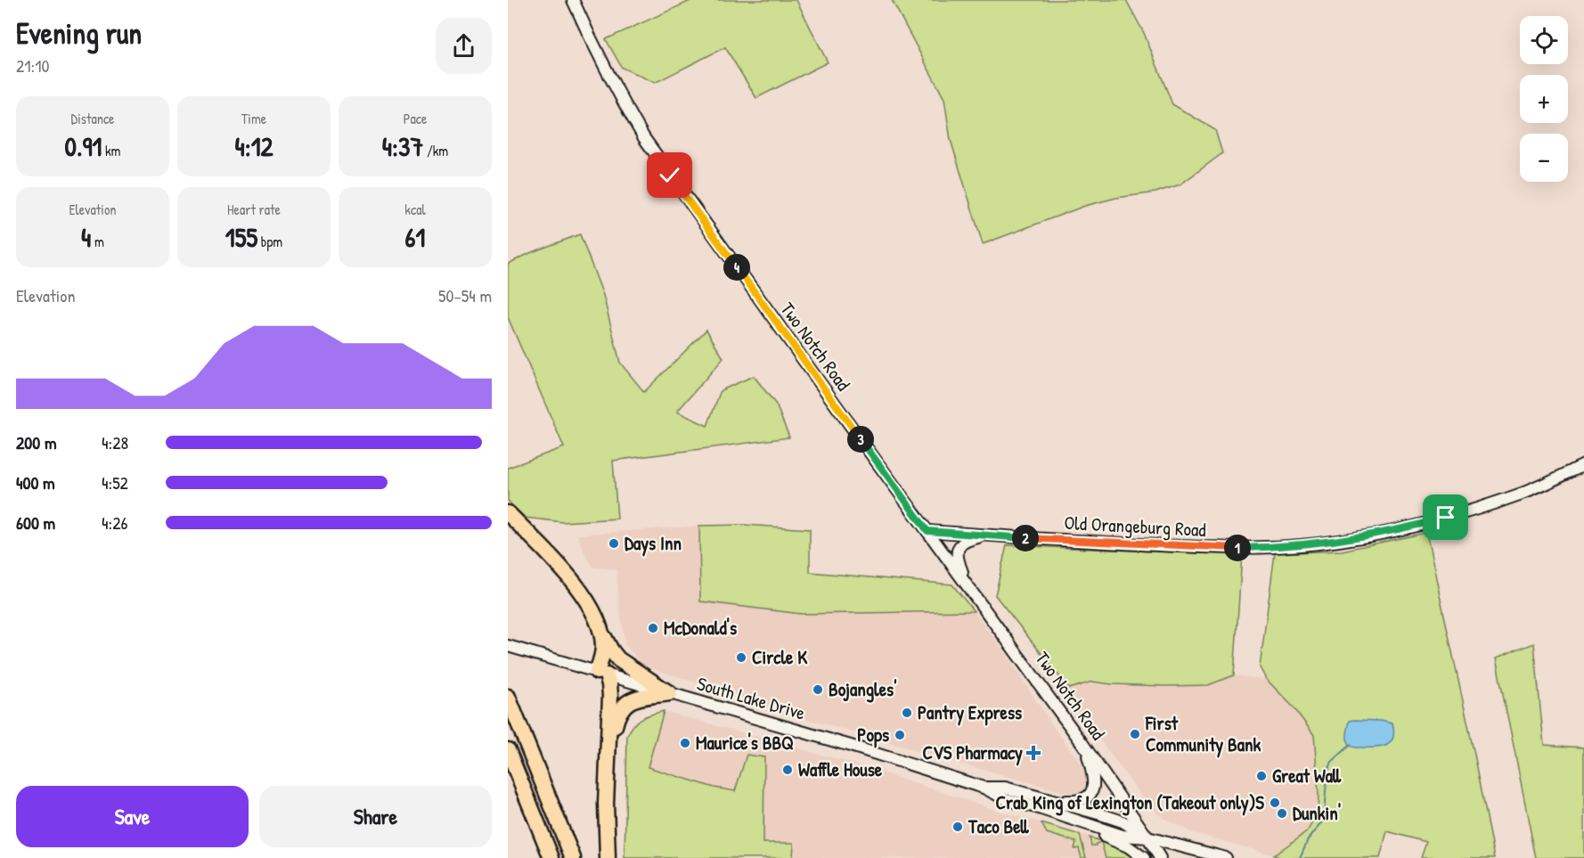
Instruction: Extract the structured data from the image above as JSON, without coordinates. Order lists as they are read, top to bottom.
{
  "streets": {
    "street": ["Two Notch Road", "Old Orangeburg Road", "South Lake Drive"]
  },
  "crossings": [
    ["Two Notch Road", "Old Orangeburg Road"],
    ["Two Notch Road", "South Lake Drive"]
  ],
  "places": {
    "other": [
      "Days Inn",
      "McDonald's",
      "Circle K",
      "Bojangles'",
      "Pantry Express",
      "First Community Bank",
      "Pops",
      "Maurice's BBQ",
      "Waffle House",
      "Great Wall",
      "Crab King of Lexington (Takeout only)S",
      "Dunkin'",
      "Taco Bell"
    ],
    "health": ["CVS Pharmacy"]
  },
  "page": {
    "heading": ["Evening run", "21:10"],
    "map_buttons": ["+", "−"],
    "stats": [
      ["Distance", "0.91 km"],
      ["Time", "4:12"],
      ["Pace", "4:37 /km"],
      ["Elevation", "4 m"],
      ["Heart rate", "155 bpm"],
      ["kcal", "61"]
    ],
    "pins": [
      "4",
      "3",
      "2",
      "1"
    ],
    "chart": ["Elevation", "50–54 m"],
    "list": [
      {
        "name": "200 m",
        "note": "4:28"
      },
      {
        "name": "400 m",
        "note": "4:52"
      },
      {
        "name": "600 m",
        "note": "4:26"
      }
    ],
    "buttons": ["Save", "Share"]
  }
}
